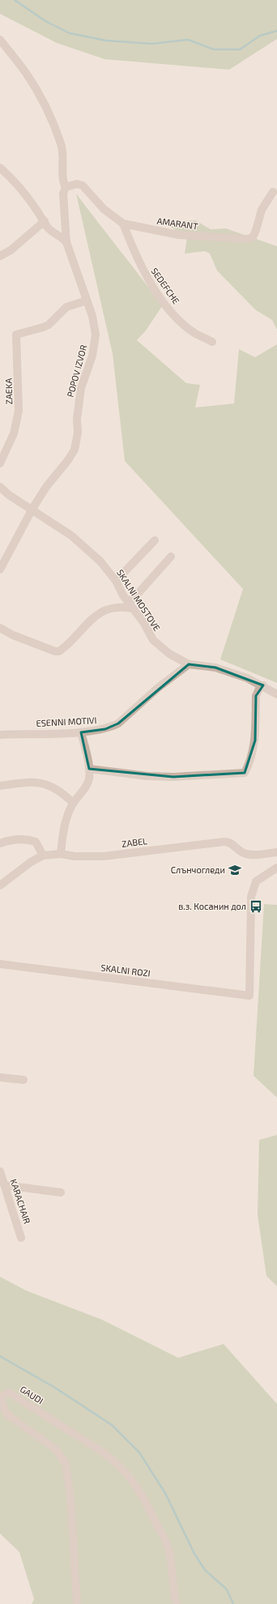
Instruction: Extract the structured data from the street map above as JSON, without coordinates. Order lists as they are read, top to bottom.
{
  "streets": {
    "street": [
      "AMARANT",
      "SEDEFCHE",
      "POPOV IZVOR",
      "ZAEKA",
      "SKALNI MOSTOVE",
      "ESENNI MOTIVI",
      "ZABEL",
      "SKALNI ROZI",
      "KARACHAIR",
      "GAUDI"
    ]
  },
  "crossings": [
    ["AMARANT", "SEDEFCHE"],
    ["AMARANT", "POPOV IZVOR"],
    ["POPOV IZVOR", "ZAEKA"],
    ["POPOV IZVOR", "SKALNI MOSTOVE"],
    ["SKALNI MOSTOVE", "ESENNI MOTIVI"]
  ],
  "places": {
    "school or university": ["Слънчогледи"],
    "bus stop": ["в.з. Косанин дол"]
  }
}
